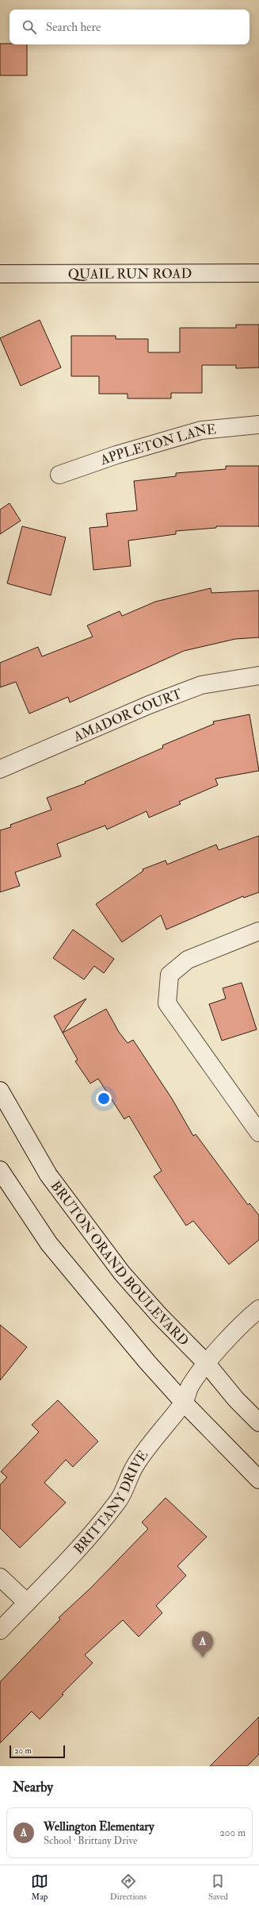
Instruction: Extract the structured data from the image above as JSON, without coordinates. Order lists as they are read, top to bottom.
{
  "streets": {
    "street": [
      "QUAIL RUN ROAD",
      "APPLETON LANE",
      "AMADOR COURT",
      "BRUTON ORAND BOULEVARD",
      "BRITTANY DRIVE"
    ]
  },
  "crossings": [
    ["BRUTON ORAND BOULEVARD", "BRITTANY DRIVE"]
  ],
  "scale_bar": "20 m",
  "page": {
    "search": "Search here",
    "pins": "A",
    "scale": "20 m",
    "heading": "Nearby",
    "list": [
      {
        "mark": "A",
        "name": "Wellington Elementary",
        "note": "School · Brittany Drive",
        "value": "200 m"
      }
    ],
    "nav": ["Map", "Directions", "Saved"]
  }
}
